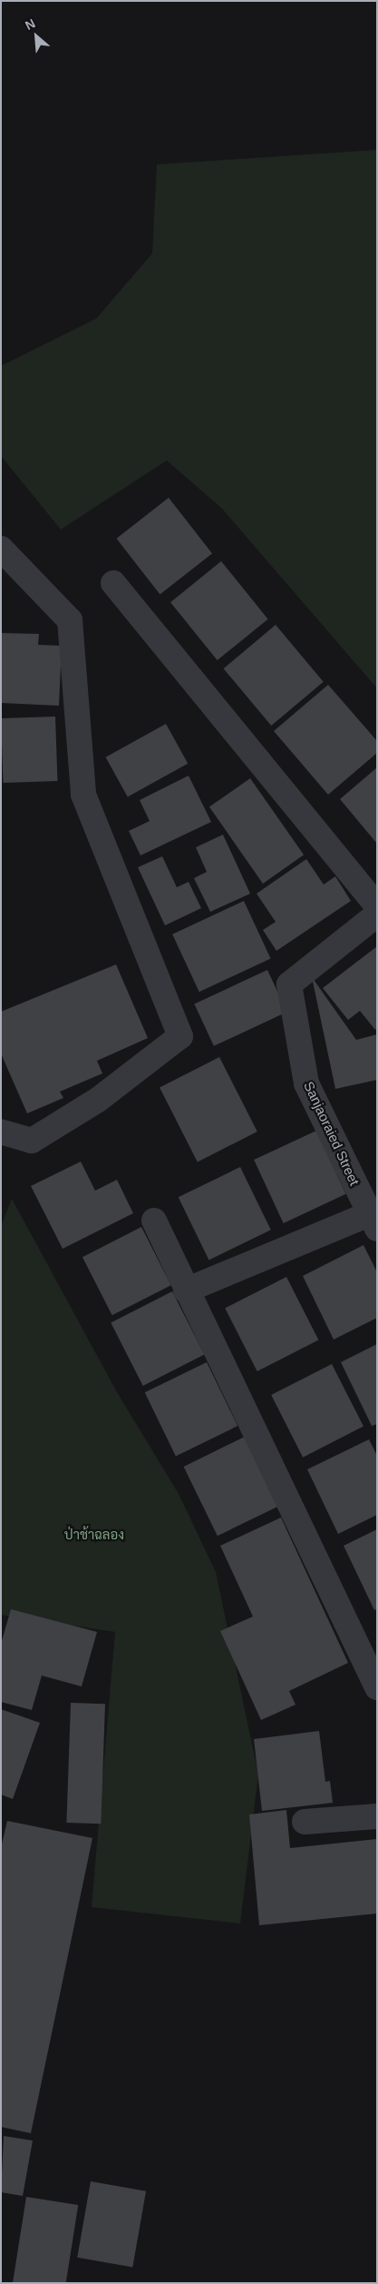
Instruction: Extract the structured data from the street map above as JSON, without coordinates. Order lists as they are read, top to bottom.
{
  "streets": {
    "street": ["Sanjaoraied Street"]
  },
  "parks": ["ป่าช้าฉลอง"],
  "north": "top left"
}
